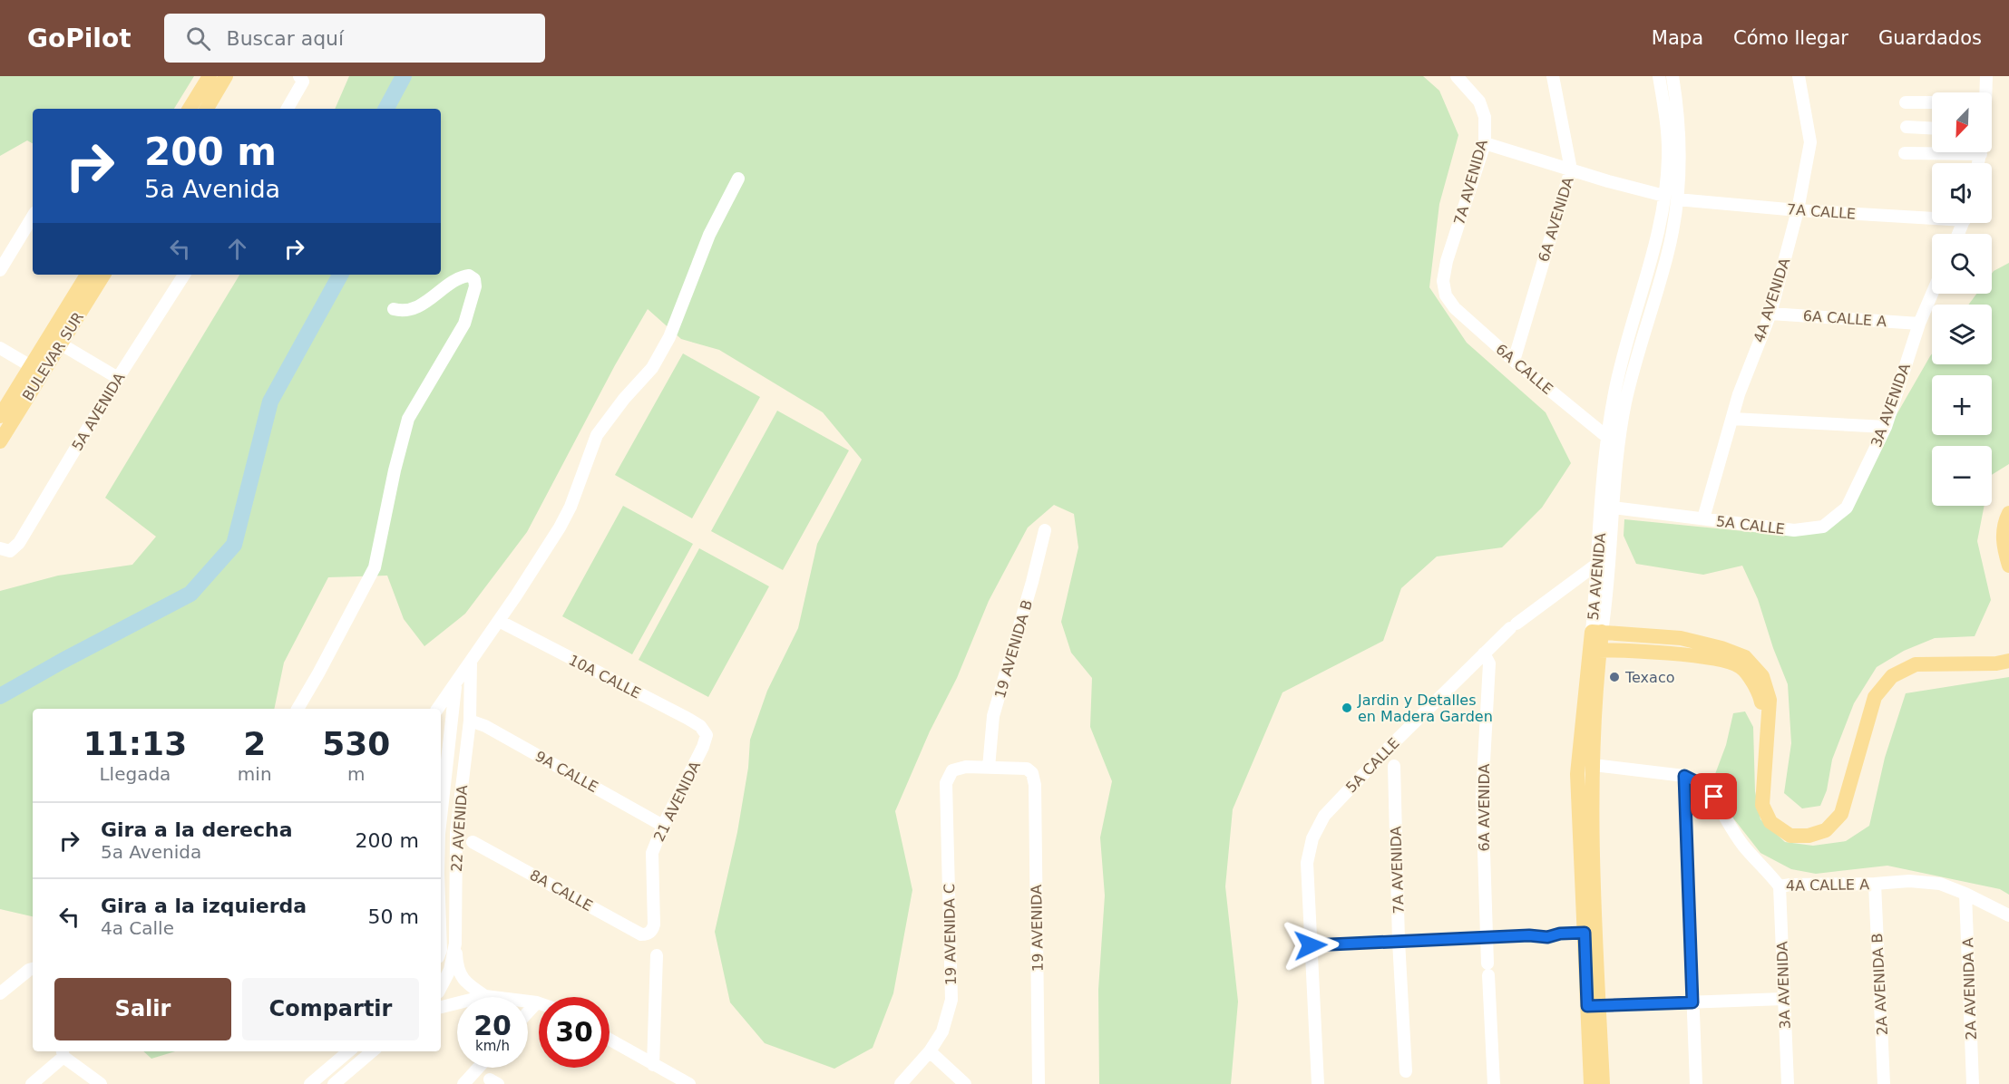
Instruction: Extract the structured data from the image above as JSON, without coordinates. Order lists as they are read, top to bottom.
{
  "streets": {
    "main road": ["BULEVAR SUR", "5A AVENIDA"],
    "street": [
      "7A AVENIDA",
      "7A CALLE",
      "6A AVENIDA",
      "4A AVENIDA",
      "6A CALLE A",
      "6A CALLE",
      "3A AVENIDA",
      "5A CALLE",
      "19 AVENIDA B",
      "10A CALLE",
      "9A CALLE",
      "21 AVENIDA",
      "22 AVENIDA",
      "4A CALLE A",
      "8A CALLE",
      "19 AVENIDA",
      "19 AVENIDA C",
      "2A AVENIDA B",
      "2A AVENIDA A"
    ]
  },
  "crossings": [
    ["7A AVENIDA", "6A CALLE"],
    ["7A CALLE", "4A AVENIDA"],
    ["7A CALLE", "5A AVENIDA"],
    ["6A AVENIDA", "6A CALLE"],
    ["6A AVENIDA", "5A CALLE"],
    ["4A AVENIDA", "6A CALLE A"],
    ["4A AVENIDA", "5A CALLE"],
    ["6A CALLE A", "3A AVENIDA"],
    ["6A CALLE", "5A AVENIDA"],
    ["3A AVENIDA", "5A CALLE"],
    ["3A AVENIDA", "4A CALLE A"],
    ["5A AVENIDA", "5A CALLE"],
    ["5A AVENIDA", "4A CALLE A"],
    ["19 AVENIDA B", "19 AVENIDA"],
    ["19 AVENIDA B", "19 AVENIDA C"],
    ["10A CALLE", "21 AVENIDA"],
    ["9A CALLE", "21 AVENIDA"],
    ["9A CALLE", "22 AVENIDA"],
    ["21 AVENIDA", "8A CALLE"],
    ["4A CALLE A", "2A AVENIDA B"],
    ["4A CALLE A", "2A AVENIDA A"],
    ["19 AVENIDA", "19 AVENIDA C"]
  ],
  "places": ["Texaco", "Jardin y Detalles en Madera Garden"],
  "north": "bottom left",
  "page": {
    "header": "GoPilot",
    "search": "Buscar aquí",
    "nav": ["Mapa", "Cómo llegar", "Guardados"],
    "map_buttons": ["+", "−"],
    "turn": ["200 m", "5a Avenida"],
    "eta": [
      "11:13",
      "Llegada",
      "2",
      "min",
      "530",
      "m"
    ],
    "list": [
      {
        "name": "Gira a la derecha",
        "note": "5a Avenida",
        "value": "200 m"
      },
      {
        "name": "Gira a la izquierda",
        "note": "4a Calle",
        "value": "50 m"
      }
    ],
    "buttons": ["Salir", "Compartir"],
    "speed": "20 km/h",
    "limit": "30"
  }
}
